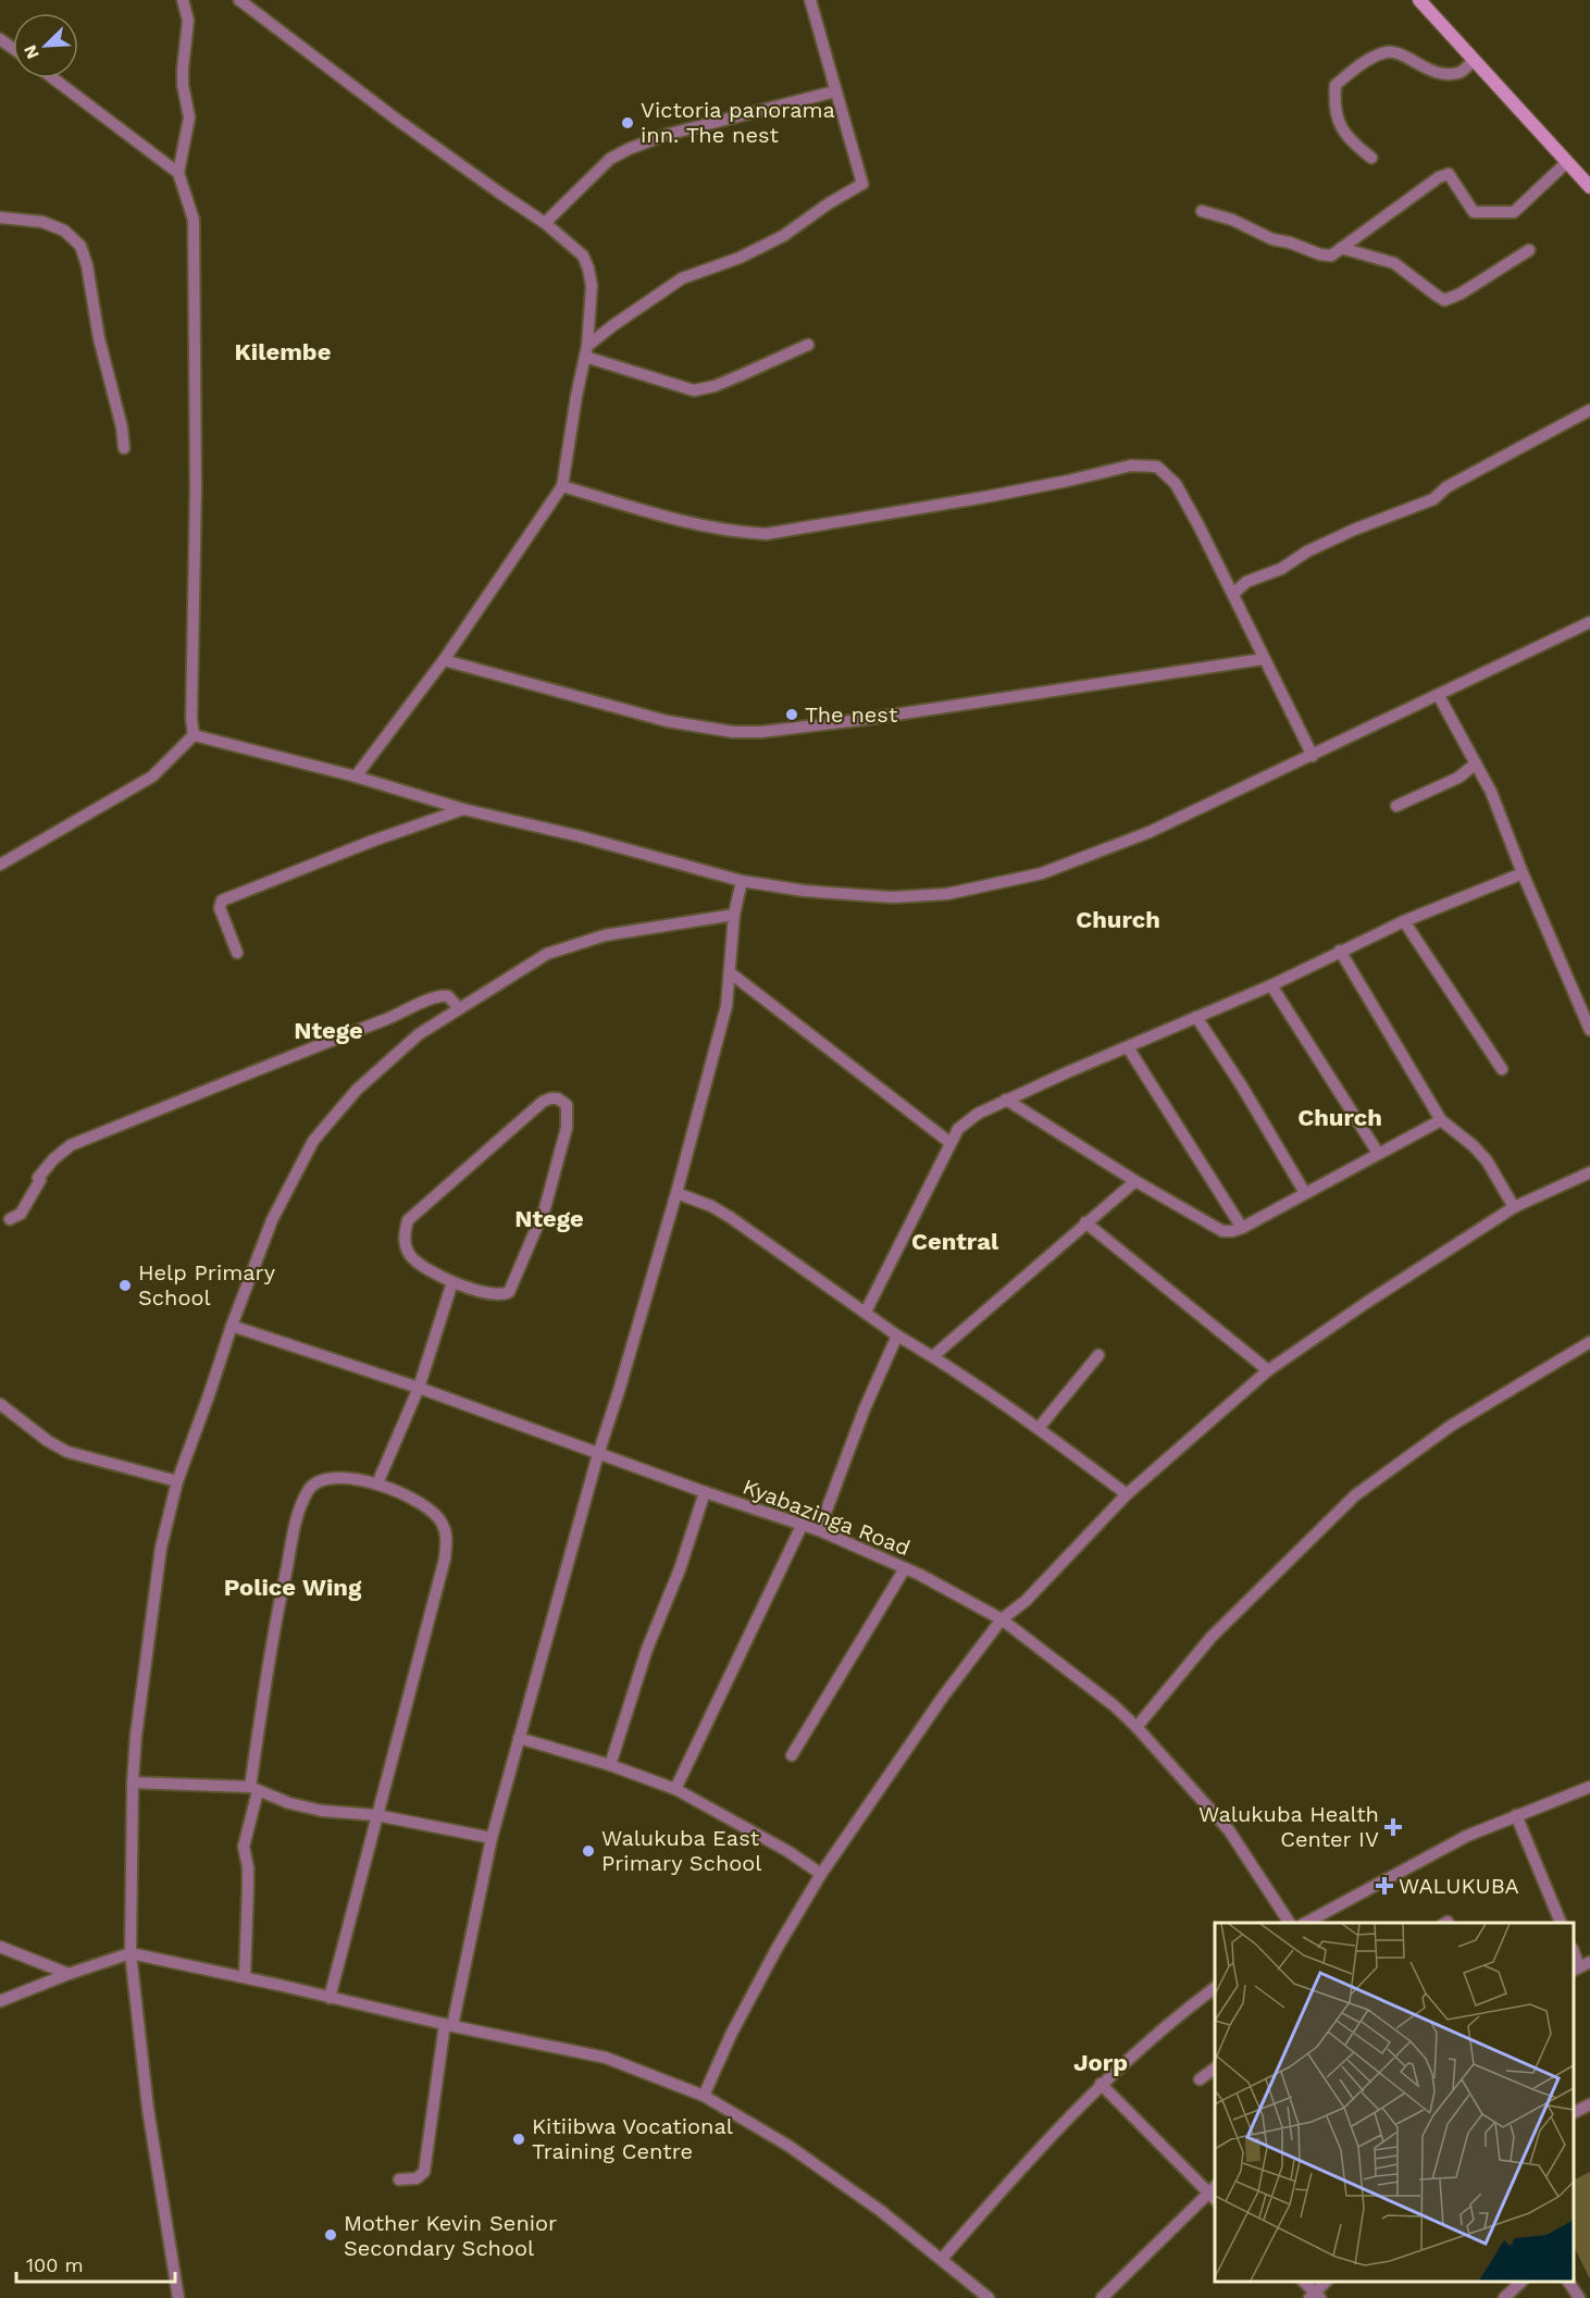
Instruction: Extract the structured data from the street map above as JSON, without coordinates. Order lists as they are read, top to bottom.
{
  "streets": {
    "street": ["Kyabazinga Road"]
  },
  "districts": [
    "Kilembe",
    "Church",
    "Ntege",
    "Church",
    "Ntege",
    "Central",
    "Police Wing",
    "Jorp"
  ],
  "places": {
    "other": [
      "Victoria panorama inn. The nest",
      "The nest",
      "Help Primary School",
      "Walukuba East Primary School",
      "Kitiibwa Vocational Training Centre",
      "Mother Kevin Senior Secondary School"
    ],
    "health": ["Walukuba Health Center IV", "WALUKUBA"]
  },
  "scale_bar": "100 m",
  "north": "bottom left"
}
